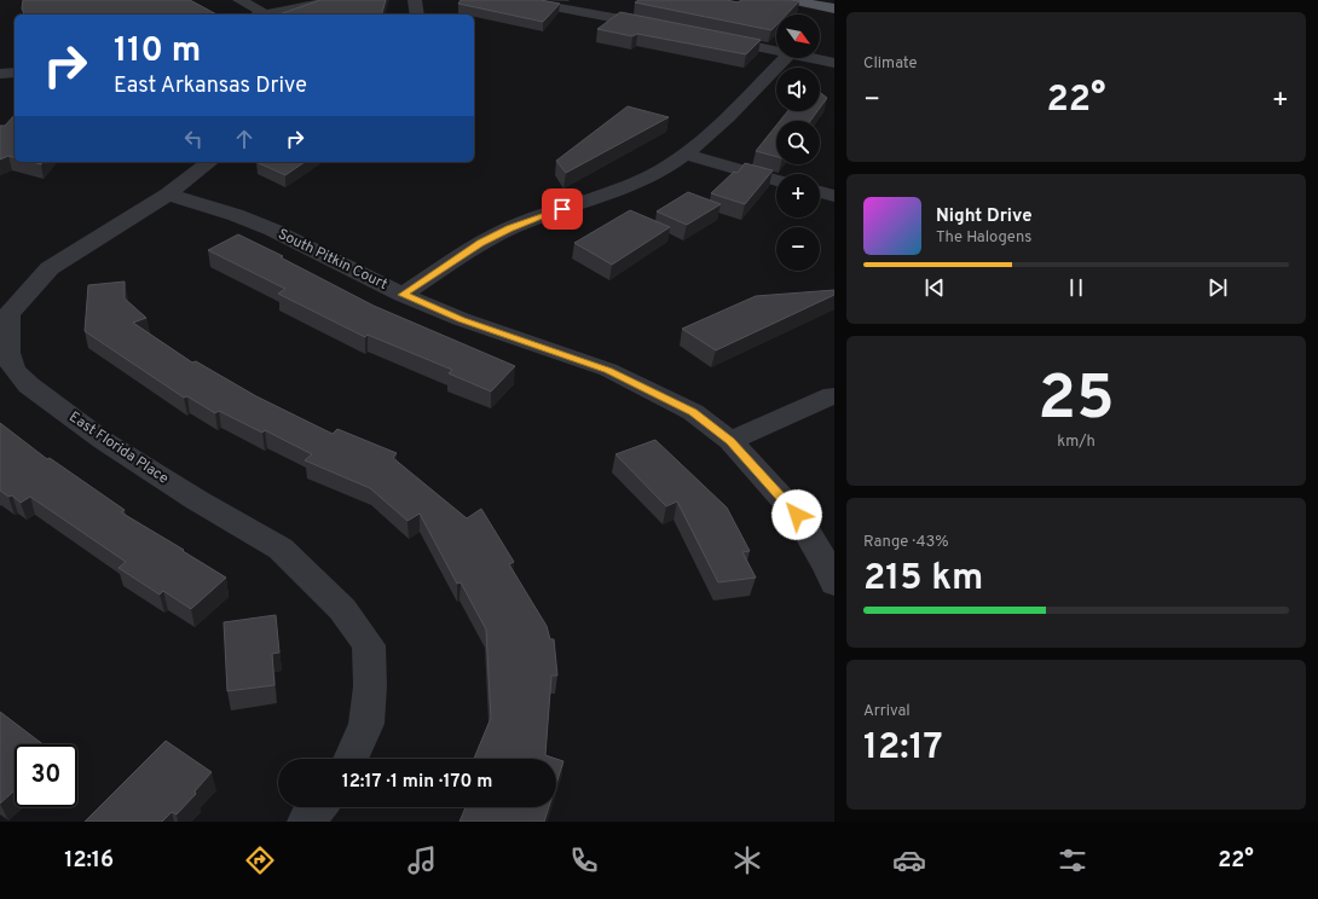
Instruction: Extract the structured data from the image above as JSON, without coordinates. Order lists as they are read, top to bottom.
{
  "streets": {
    "street": ["South Pitkin Court", "East Florida Place"]
  },
  "crossings": [
    ["South Pitkin Court", "East Florida Place"]
  ],
  "north": "bottom right",
  "page": {
    "tile": [
      "Climate",
      ["25", "km/h"],
      ["Range · 43%", "215 km"],
      ["Arrival", "12:17"]
    ],
    "map_buttons": ["+", "−"],
    "turn": ["110 m", "East Arkansas Drive"],
    "heat": ["−", "22°", "+"],
    "song": ["Night Drive", "The Halogens"],
    "limit": "30",
    "trip": "12:17 · 1 min · 170 m",
    "tabs": ["12:16", "22°"]
  }
}
